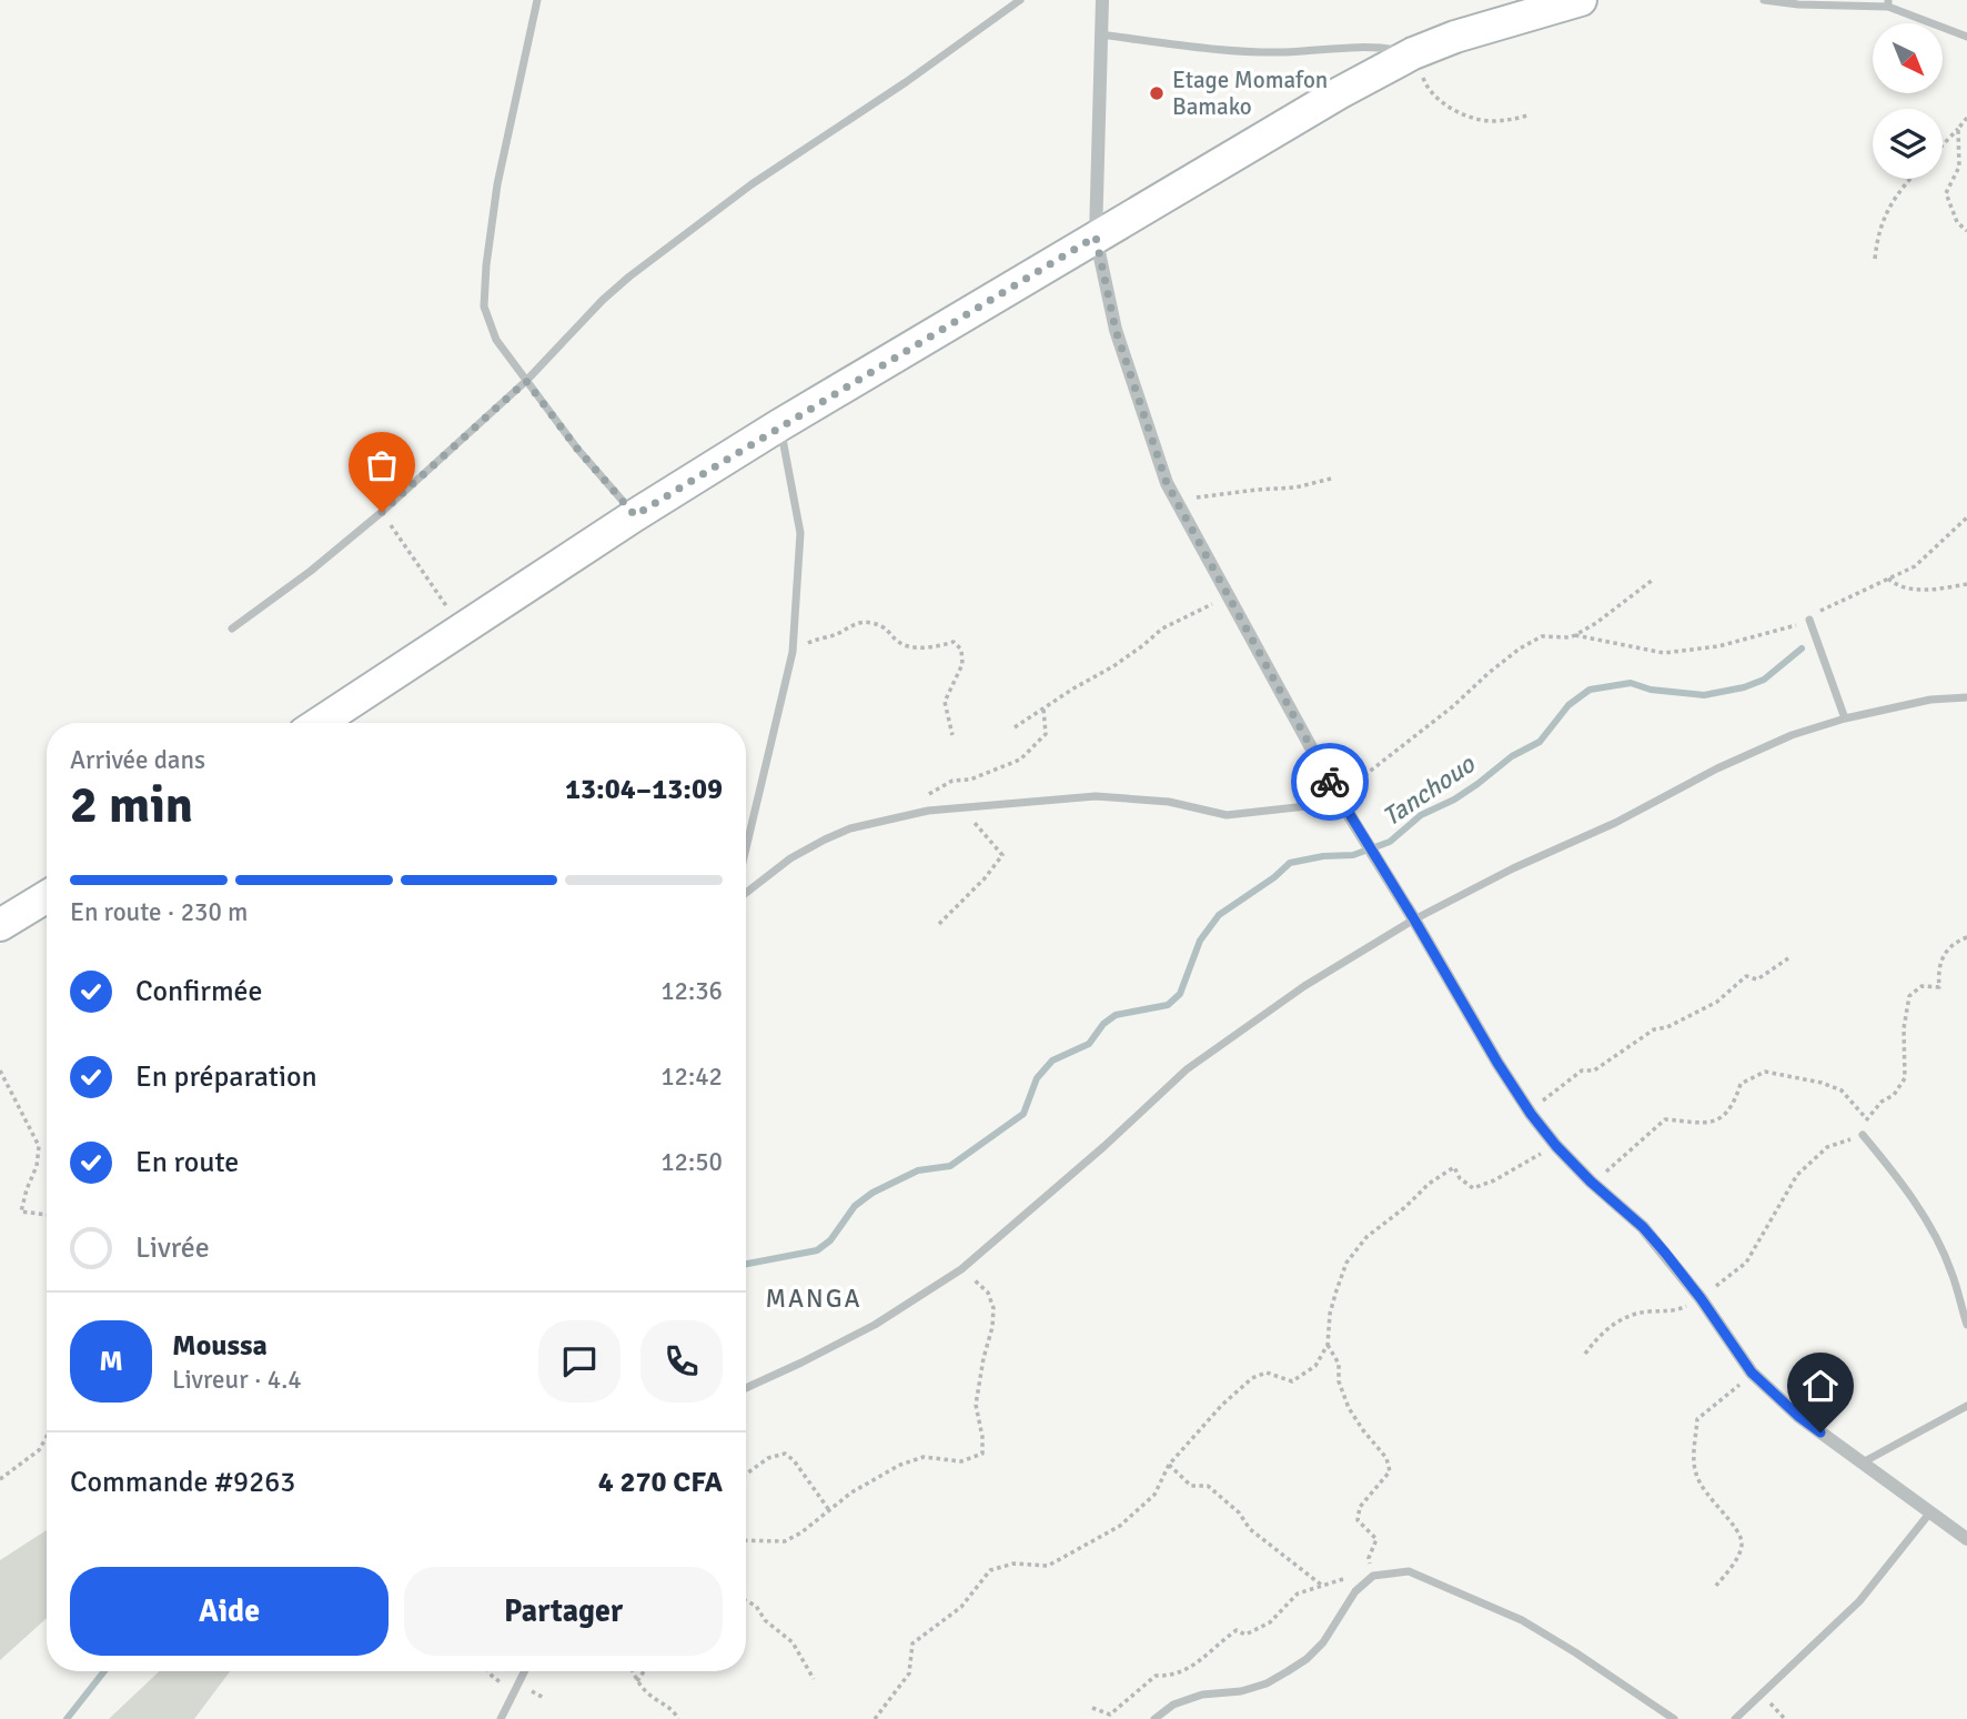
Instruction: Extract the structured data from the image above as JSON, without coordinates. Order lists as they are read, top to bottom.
{
  "districts": ["MANGA"],
  "water": ["Tanchouo"],
  "places": ["Etage Momafon Bamako"],
  "north": "bottom right",
  "page": {
    "heading": ["2 min", "Arrivée dans", "13:04–13:09"],
    "panel": [
      "Moussa",
      "Livreur · 4.4",
      "Commande #9263",
      "4 270 CFA"
    ],
    "bar": "En route · 230 m",
    "list": [
      ["Confirmée", "12:36"],
      ["En préparation", "12:42"],
      ["En route", "12:50"],
      "Livrée"
    ],
    "round": "M",
    "buttons": ["Aide", "Partager"]
  }
}
